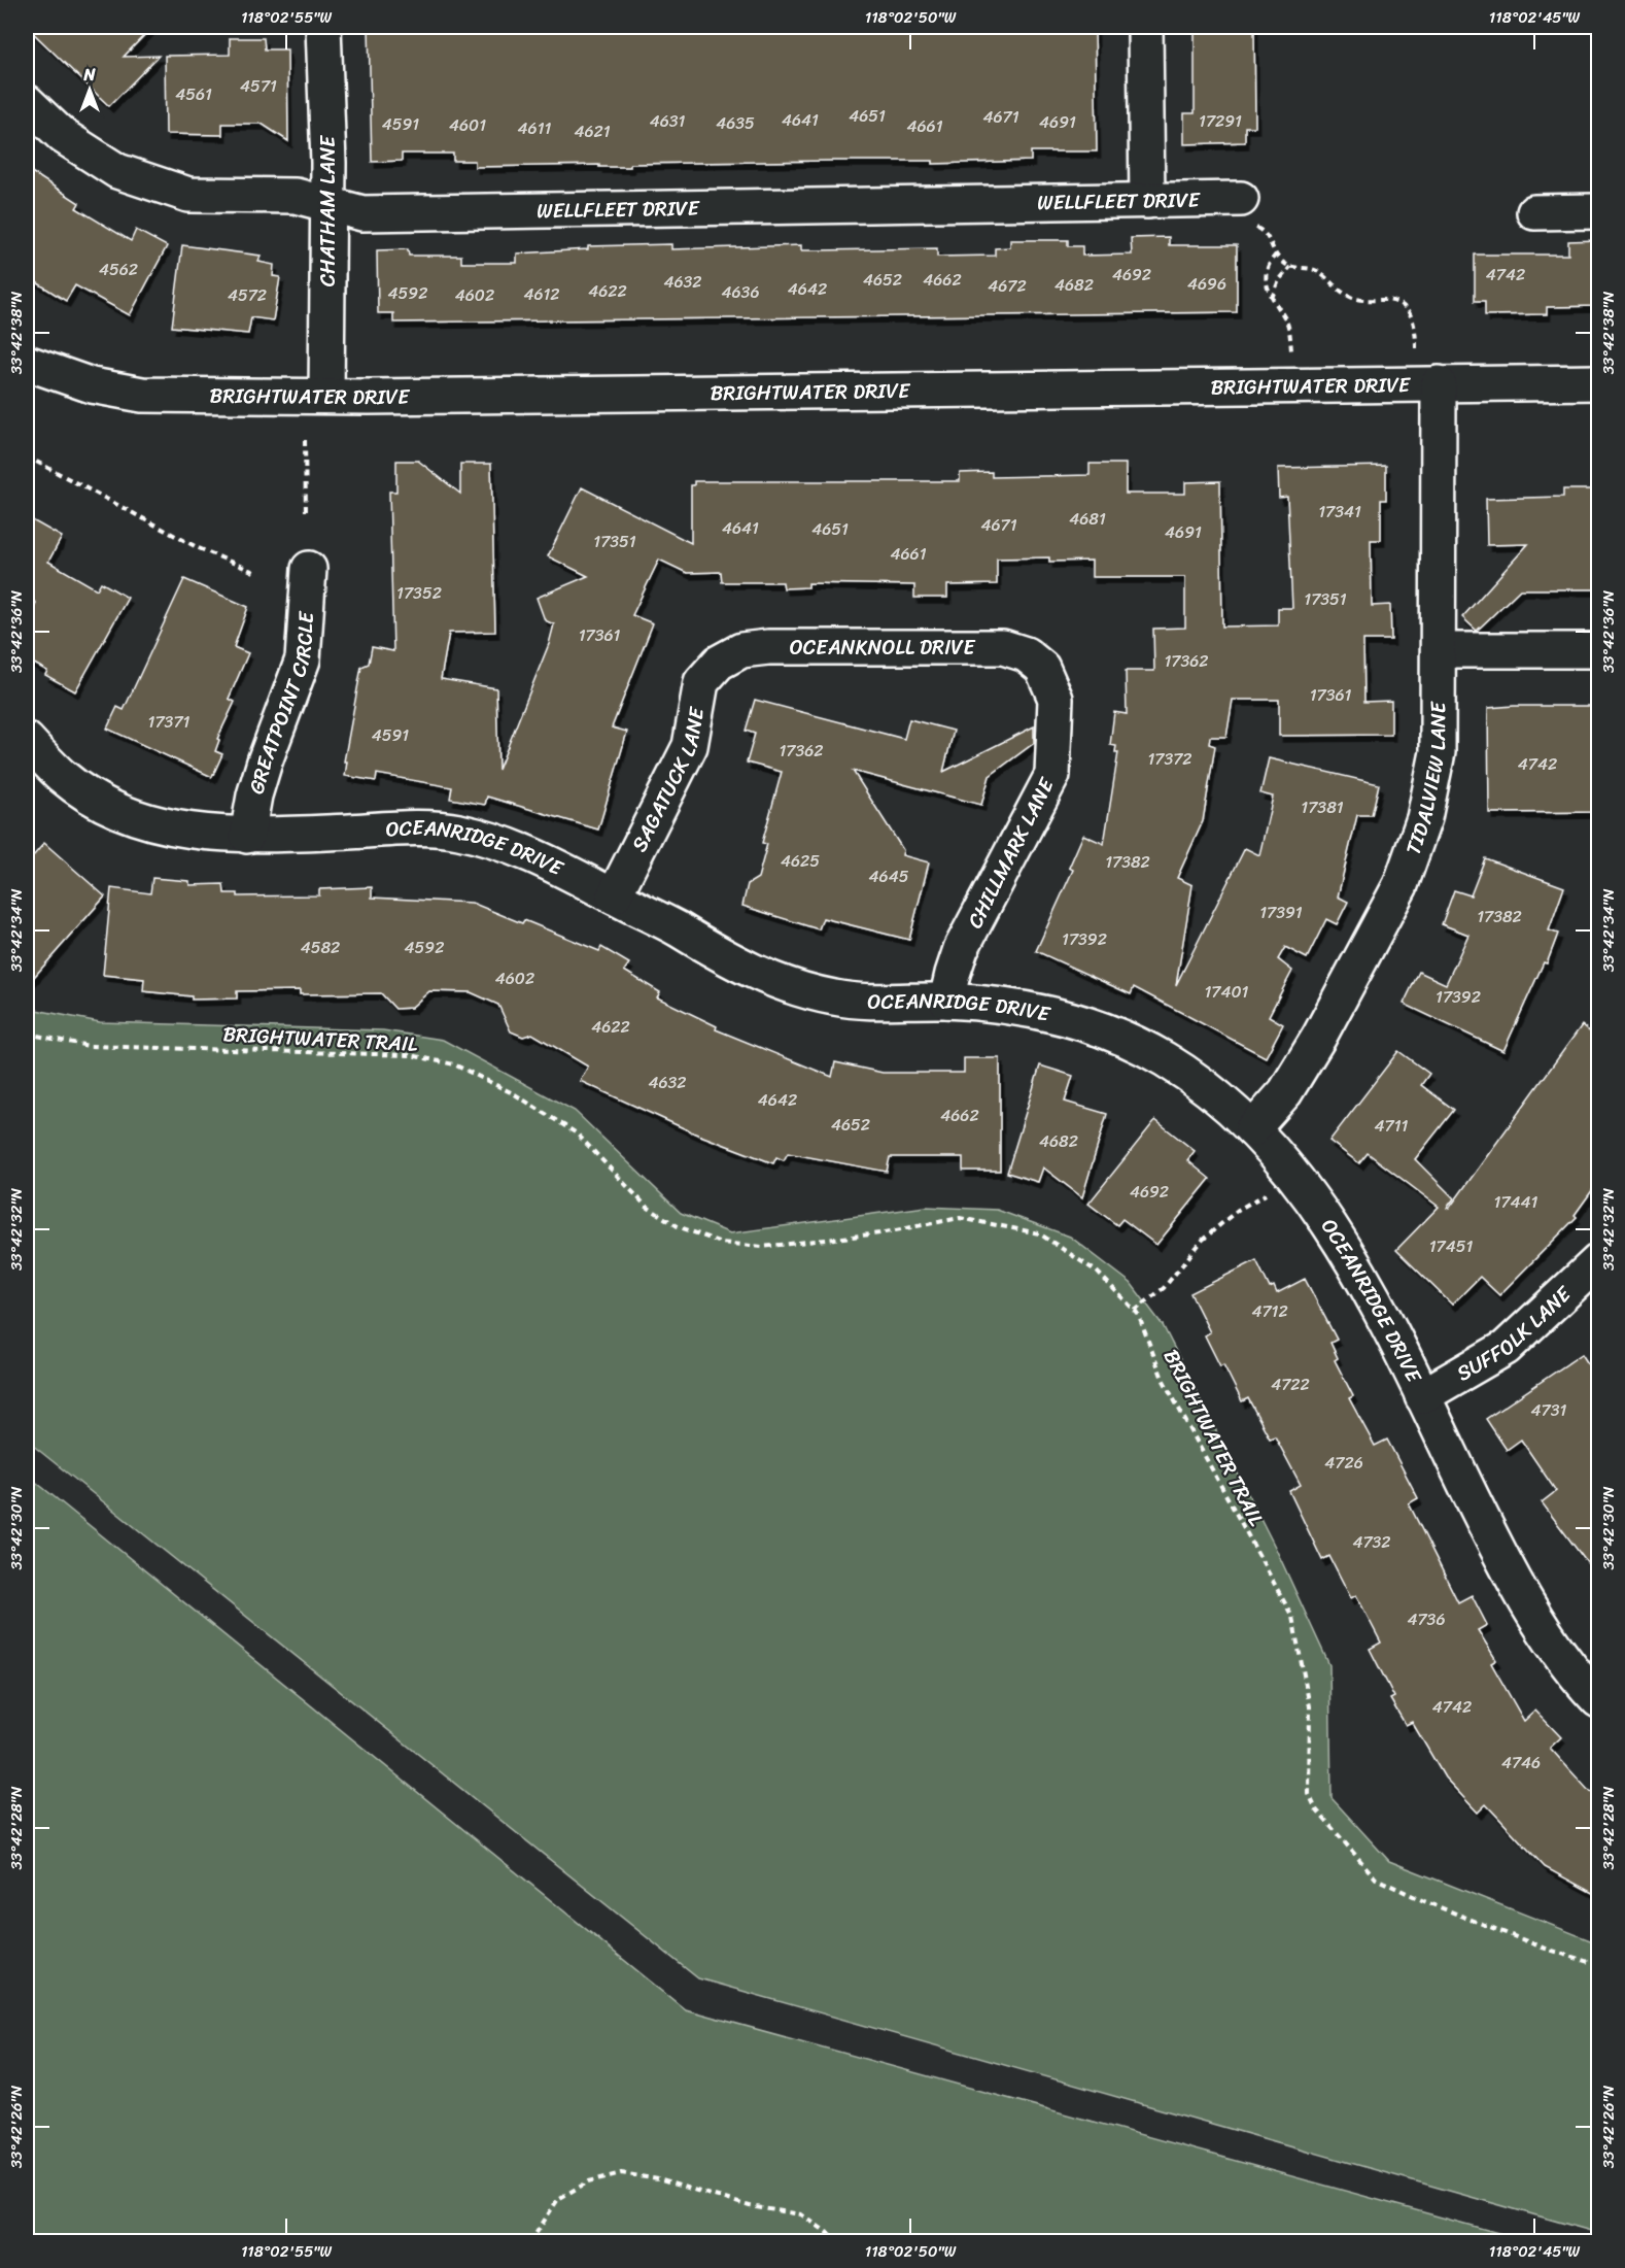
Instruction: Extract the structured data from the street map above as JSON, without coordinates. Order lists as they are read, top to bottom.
{
  "streets": {
    "street": [
      "WELLFLEET DRIVE",
      "CHATHAM LANE",
      "BRIGHTWATER DRIVE",
      "OCEANKNOLL DRIVE",
      "GREATPOINT CIRCLE",
      "SAGATUCK LANE",
      "TIDALVIEW LANE",
      "OCEANRIDGE DRIVE",
      "CHILLMARK LANE",
      "SUFFOLK LANE"
    ],
    "path": ["BRIGHTWATER TRAIL"]
  },
  "crossings": [
    ["WELLFLEET DRIVE", "CHATHAM LANE"],
    ["CHATHAM LANE", "BRIGHTWATER DRIVE"],
    ["BRIGHTWATER DRIVE", "TIDALVIEW LANE"],
    ["OCEANKNOLL DRIVE", "SAGATUCK LANE"],
    ["OCEANKNOLL DRIVE", "CHILLMARK LANE"],
    ["GREATPOINT CIRCLE", "OCEANRIDGE DRIVE"],
    ["SAGATUCK LANE", "OCEANRIDGE DRIVE"],
    ["TIDALVIEW LANE", "OCEANRIDGE DRIVE"],
    ["OCEANRIDGE DRIVE", "CHILLMARK LANE"],
    ["OCEANRIDGE DRIVE", "SUFFOLK LANE"]
  ],
  "house_numbers": [
    "4571",
    "4561",
    "4651",
    "4671",
    "4641",
    "4631",
    "17291",
    "4691",
    "4635",
    "4591",
    "4601",
    "4661",
    "4611",
    "4621",
    "4562",
    "4692",
    "4742",
    "4652",
    "4662",
    "4632",
    "4696",
    "4682",
    "4672",
    "4642",
    "4622",
    "4636",
    "4592",
    "4612",
    "4572",
    "4602",
    "17341",
    "4681",
    "4671",
    "4641",
    "4651",
    "4691",
    "17351",
    "4661",
    "17352",
    "17351",
    "17361",
    "17362",
    "17361",
    "17371",
    "4591",
    "17362",
    "17372",
    "4742",
    "17381",
    "4625",
    "17382",
    "4645",
    "17391",
    "17382",
    "17392",
    "4582",
    "4592",
    "4602",
    "17401",
    "17392",
    "4622",
    "4632",
    "4642",
    "4662",
    "4652",
    "4711",
    "4682",
    "4692",
    "17441",
    "17451",
    "4712",
    "4722",
    "4731",
    "4726",
    "4732",
    "4736",
    "4742",
    "4746"
  ],
  "north": "top",
  "coordinates": [
    "118°02'55\"W",
    "118°02'50\"W",
    "118°02'45\"W",
    "33°42'38\"N",
    "33°42'36\"N",
    "33°42'34\"N",
    "33°42'32\"N",
    "33°42'30\"N",
    "33°42'28\"N",
    "33°42'26\"N"
  ]
}
